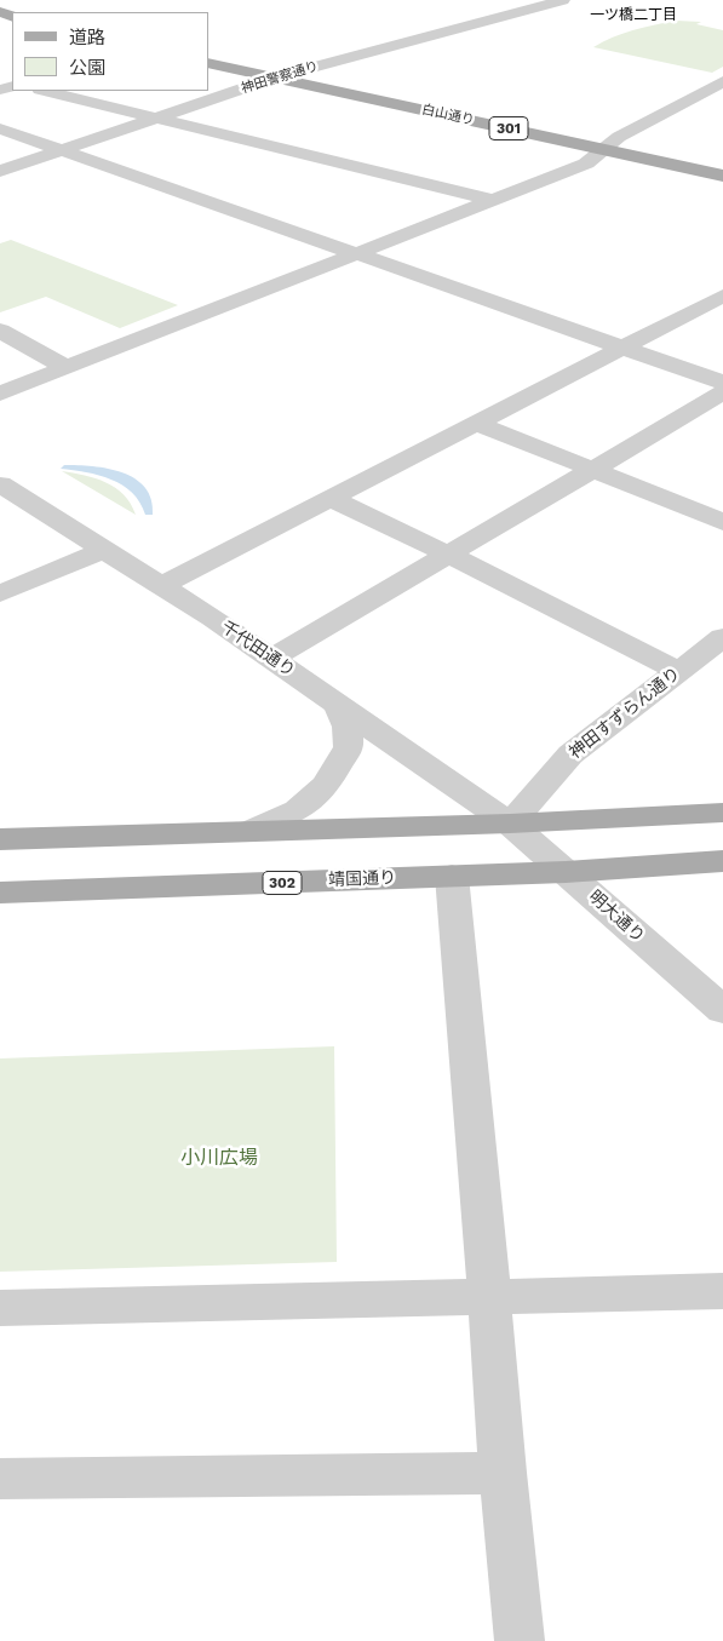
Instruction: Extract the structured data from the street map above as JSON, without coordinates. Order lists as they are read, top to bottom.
{
  "streets": {
    "main road": [
      "白山通り",
      "301",
      "靖国通り",
      "302"
    ],
    "street": [
      "神田警察通り",
      "千代田通り",
      "神田すずらん通り",
      "明大通り"
    ]
  },
  "crossings": [
    ["神田警察通り", "白山通り"],
    ["千代田通り", "神田すずらん通り"],
    ["千代田通り", "明大通り"],
    ["神田すずらん通り", "明大通り"],
    ["靖国通り", "明大通り"]
  ],
  "districts": ["一ツ橋二丁目"],
  "parks": ["小川広場"],
  "legend": ["道路", "公園"]
}
